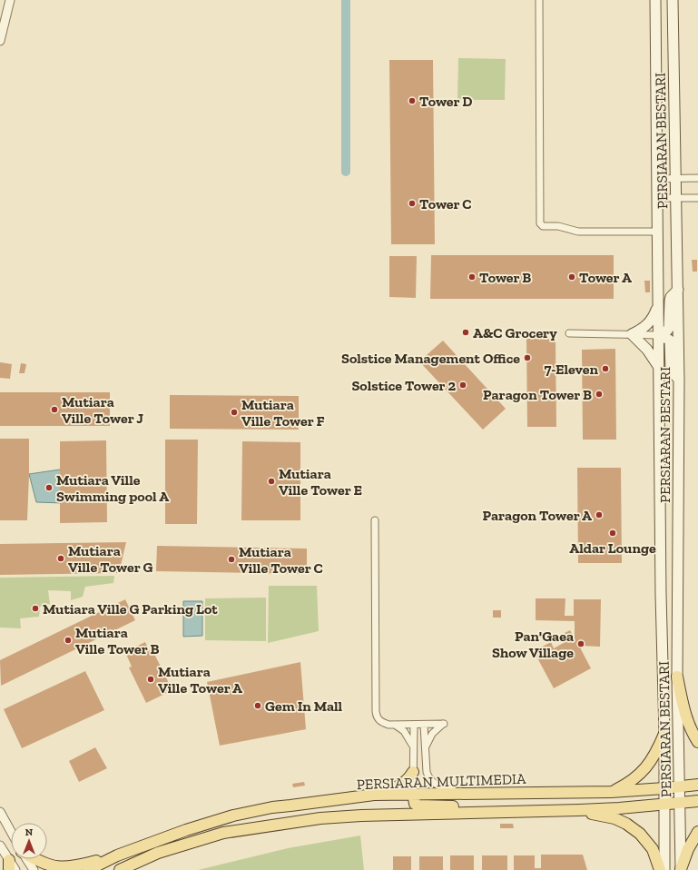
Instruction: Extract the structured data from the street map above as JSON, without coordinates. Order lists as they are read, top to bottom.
{
  "streets": {
    "main road": ["PERSIARAN BESTARI", "PERSIARAN MULTIMEDIA"]
  },
  "crossings": [
    ["PERSIARAN BESTARI", "PERSIARAN MULTIMEDIA"]
  ],
  "places": [
    "Tower D",
    "Tower C",
    "Tower B",
    "Tower A",
    "A&C Grocery",
    "Solstice Management Office",
    "7-Eleven",
    "Solstice Tower 2",
    "Paragon Tower B",
    "Mutiara Ville Tower J",
    "Mutiara Ville Tower F",
    "Mutiara Ville Tower E",
    "Mutiara Ville Swimming pool A",
    "Paragon Tower A",
    "Aldar Lounge",
    "Mutiara Ville Tower G",
    "Mutiara Ville Tower C",
    "Mutiara Ville G Parking Lot",
    "Mutiara Ville Tower B",
    "Pan'Gaea Show Village",
    "Mutiara Ville Tower A",
    "Gem In Mall"
  ],
  "north": "top"
}
